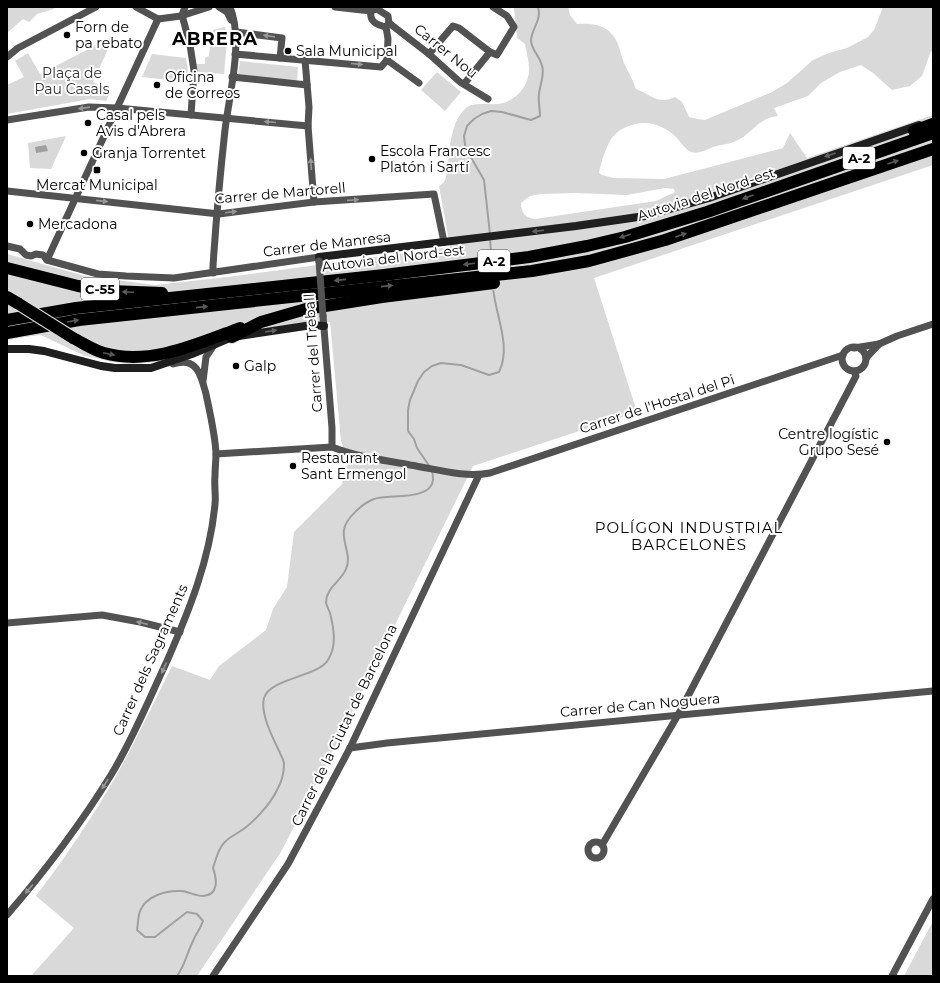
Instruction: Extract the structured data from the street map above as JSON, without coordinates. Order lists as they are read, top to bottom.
{
  "streets": {
    "highway": ["A-2", "Autovia del Nord-est", "C-55"],
    "street": [
      "Carrer Nou",
      "Carrer de Martorell",
      "Carrer de Manresa",
      "Carrer del Treball",
      "Carrer de l'Hostal del Pi",
      "Carrer dels Sagraments",
      "Carrer de Can Noguera",
      "Carrer de la Ciutat de Barcelona"
    ]
  },
  "crossings": [
    ["Carrer de Martorell", "Carrer de Manresa"],
    ["Autovia del Nord-est", "C-55"],
    ["Carrer de Manresa", "Carrer del Treball"],
    ["Carrer de l'Hostal del Pi", "Carrer de la Ciutat de Barcelona"],
    ["Carrer de Can Noguera", "Carrer de la Ciutat de Barcelona"]
  ],
  "one_way": ["Carrer de Martorell", "Carrer de Manresa", "Carrer dels Sagraments"],
  "districts": ["ABRERA", "POLÍGON INDUSTRIAL BARCELONÈS"],
  "parks": ["Plaça de Pau Casals"],
  "places": {
    "other": [
      "Forn de pa rebato",
      "Sala Municipal",
      "Oficina de Correos",
      "Casal pels Avis d'Abrera",
      "Granja Torrentet",
      "Escola Francesc Platón i Sartí",
      "Mercadona",
      "Galp",
      "Centre logístic Grupo Sesé",
      "Restaurant Sant Ermengol"
    ],
    "transit": ["Mercat Municipal"]
  }
}
